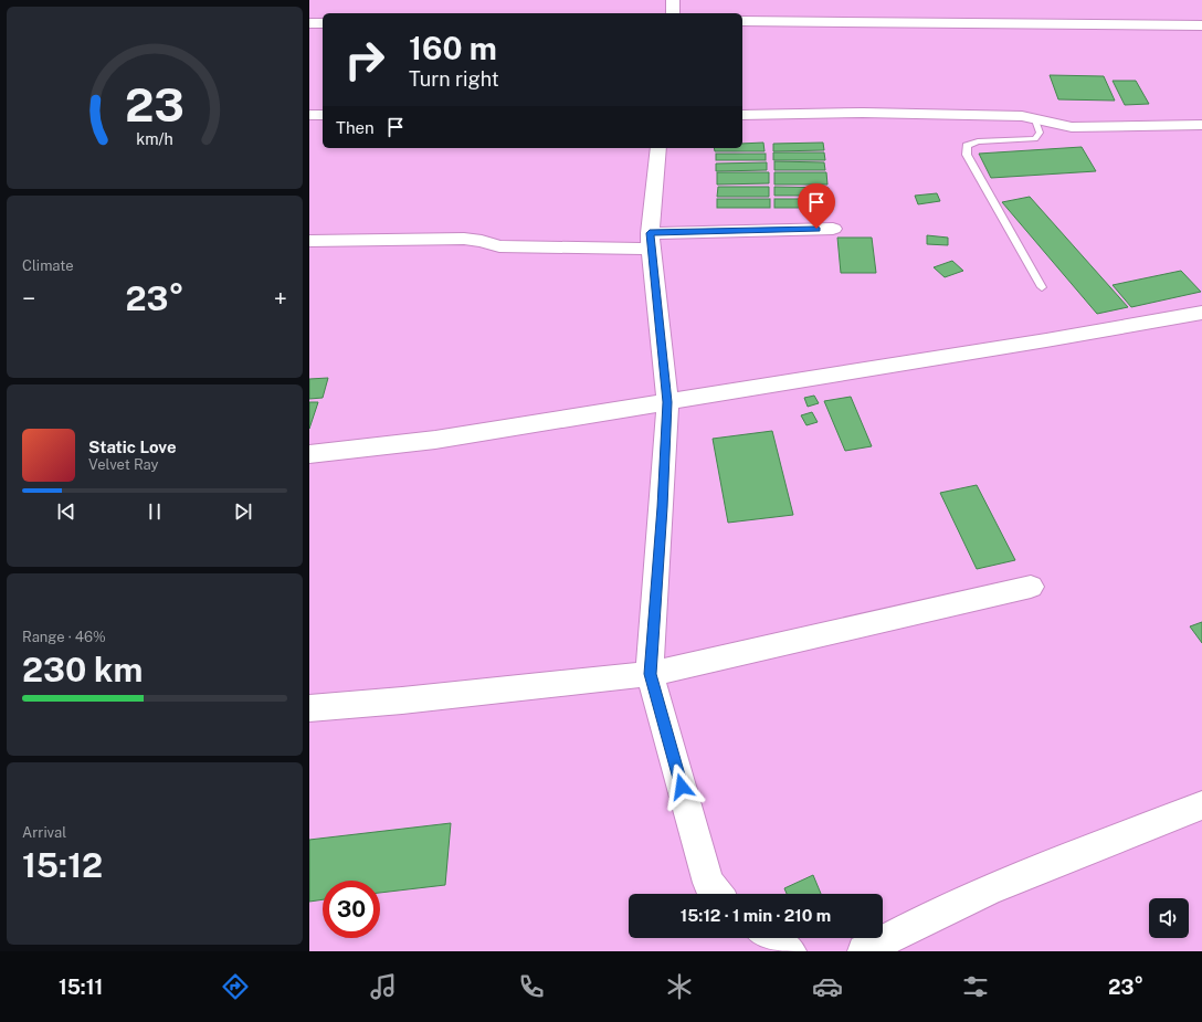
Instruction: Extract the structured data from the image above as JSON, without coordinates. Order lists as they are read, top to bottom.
{
  "page": {
    "turn": ["160 m", "Turn right"],
    "then": "Then",
    "tile": [
      "Climate",
      ["Range · 46%", "230 km"],
      ["Arrival", "15:12"]
    ],
    "heat": ["−", "23°", "+"],
    "song": ["Static Love", "Velvet Ray"],
    "limit": "30",
    "trip": "15:12 · 1 min · 210 m",
    "tabs": ["15:11", "23°"],
    "gauge": ["23", "km/h"]
  }
}
